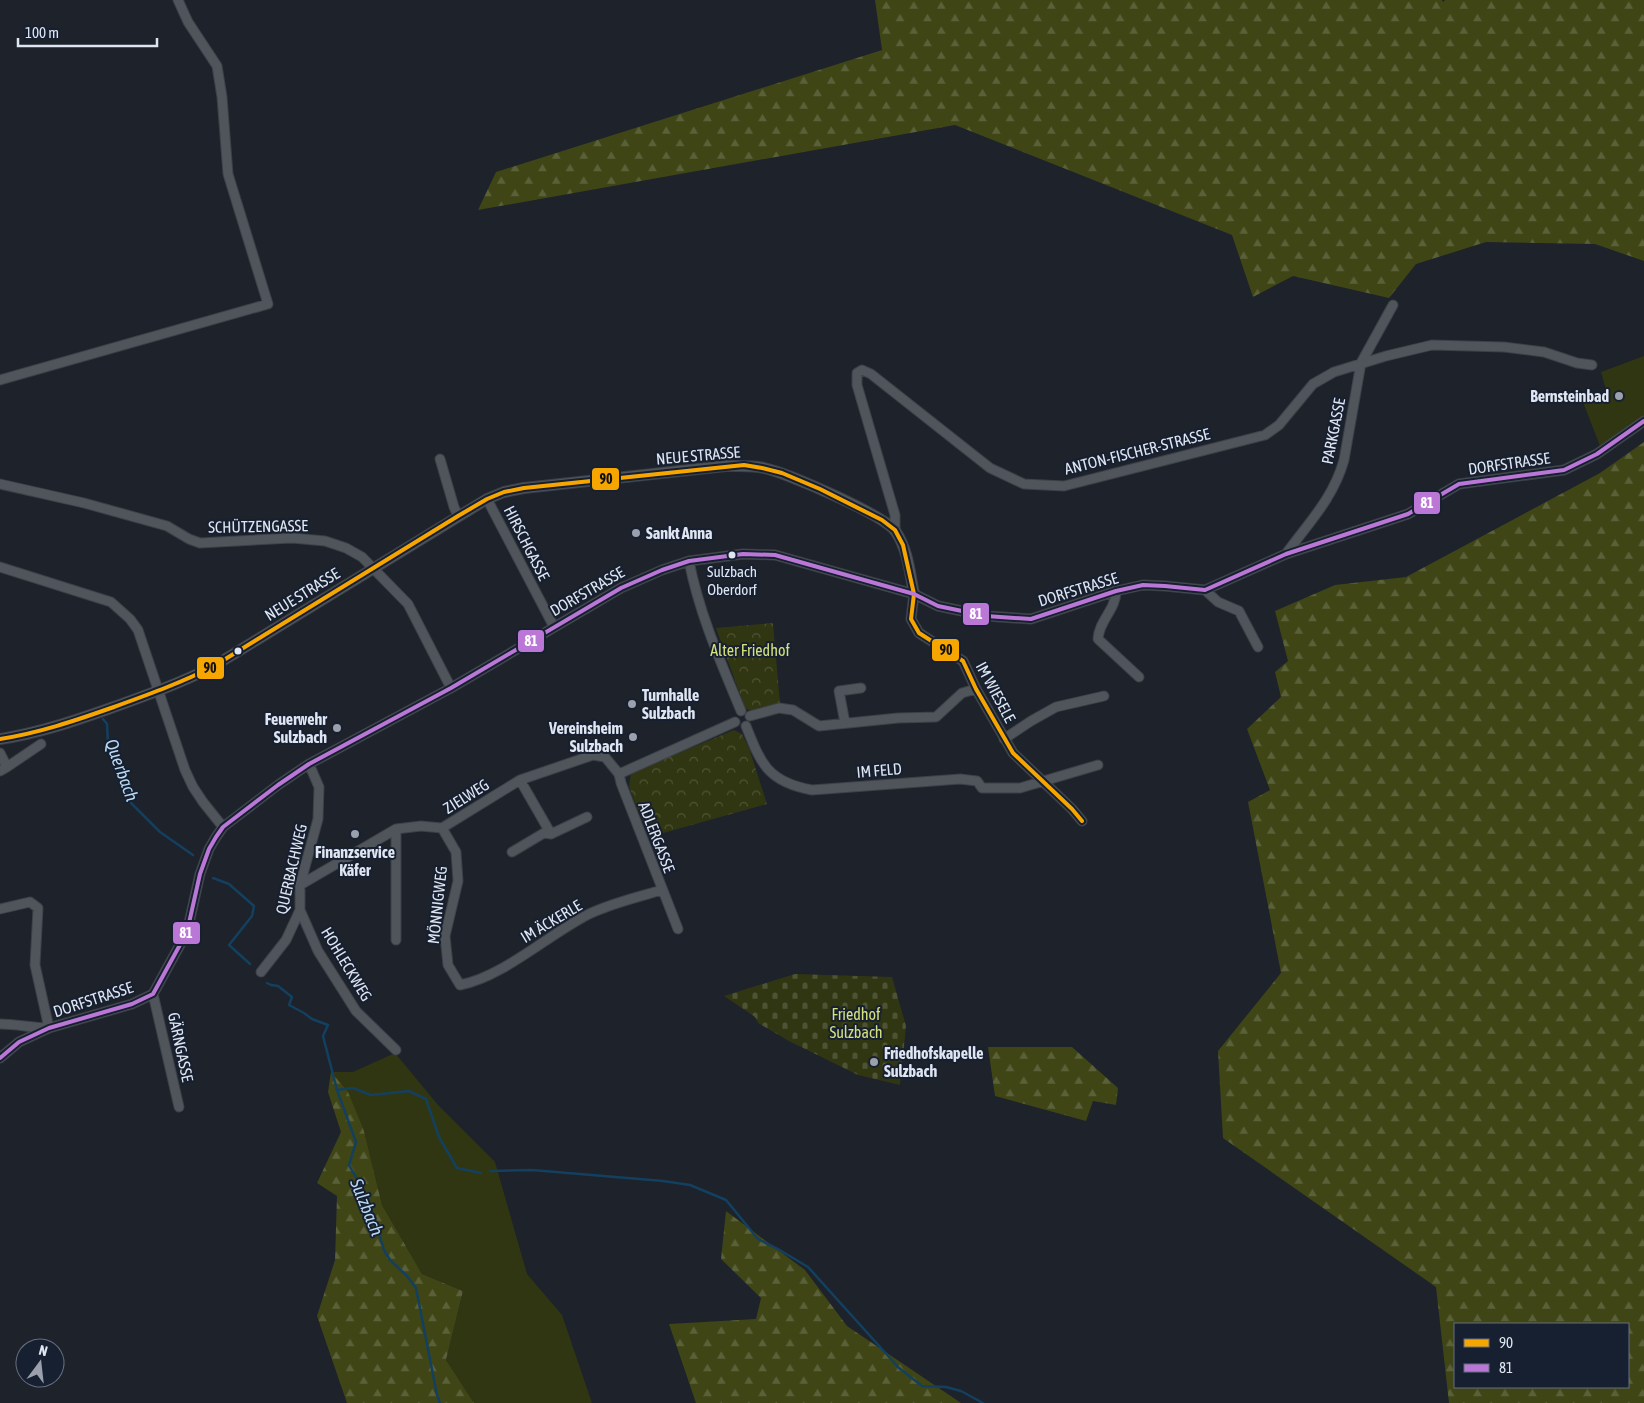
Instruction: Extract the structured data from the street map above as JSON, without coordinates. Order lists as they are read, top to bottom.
{
  "streets": {
    "street": [
      "PARKGASSE",
      "ANTON-FISCHER-STRASSE",
      "NEUE STRASSE",
      "DORFSTRASSE",
      "SCHÜTZENGASSE",
      "HIRSCHGASSE",
      "IM WIESELE",
      "IM FELD",
      "ZIELWEG",
      "ADLERGASSE",
      "QUERBACHWEG",
      "MÖNNIGWEG",
      "IM ÄCKERLE",
      "HOHLECKWEG",
      "GÄRNGASSE"
    ]
  },
  "crossings": [
    ["PARKGASSE", "ANTON-FISCHER-STRASSE"],
    ["PARKGASSE", "DORFSTRASSE"],
    ["ANTON-FISCHER-STRASSE", "NEUE STRASSE"],
    ["NEUE STRASSE", "SCHÜTZENGASSE"],
    ["NEUE STRASSE", "HIRSCHGASSE"],
    ["DORFSTRASSE", "SCHÜTZENGASSE"],
    ["DORFSTRASSE", "HIRSCHGASSE"],
    ["DORFSTRASSE", "IM WIESELE"],
    ["DORFSTRASSE", "QUERBACHWEG"],
    ["DORFSTRASSE", "GÄRNGASSE"],
    ["IM WIESELE", "IM FELD"],
    ["ZIELWEG", "ADLERGASSE"],
    ["ZIELWEG", "QUERBACHWEG"],
    ["ZIELWEG", "MÖNNIGWEG"],
    ["ADLERGASSE", "IM ÄCKERLE"],
    ["QUERBACHWEG", "HOHLECKWEG"],
    ["MÖNNIGWEG", "IM ÄCKERLE"]
  ],
  "water": ["Querbach", "Sulzbach"],
  "parks": ["Alter Friedhof", "Friedhof Sulzbach"],
  "places": [
    "Bernsteinbad",
    "Sankt Anna",
    "Sulzbach Oberdorf",
    "Turnhalle Sulzbach",
    "Feuerwehr Sulzbach",
    "Vereinsheim Sulzbach",
    "Finanzservice Käfer",
    "Friedhofskapelle Sulzbach"
  ],
  "lines": ["transit line 81", "transit line 90"],
  "legend": ["90", "81"],
  "scale_bar": "100 m",
  "north": "top"
}
